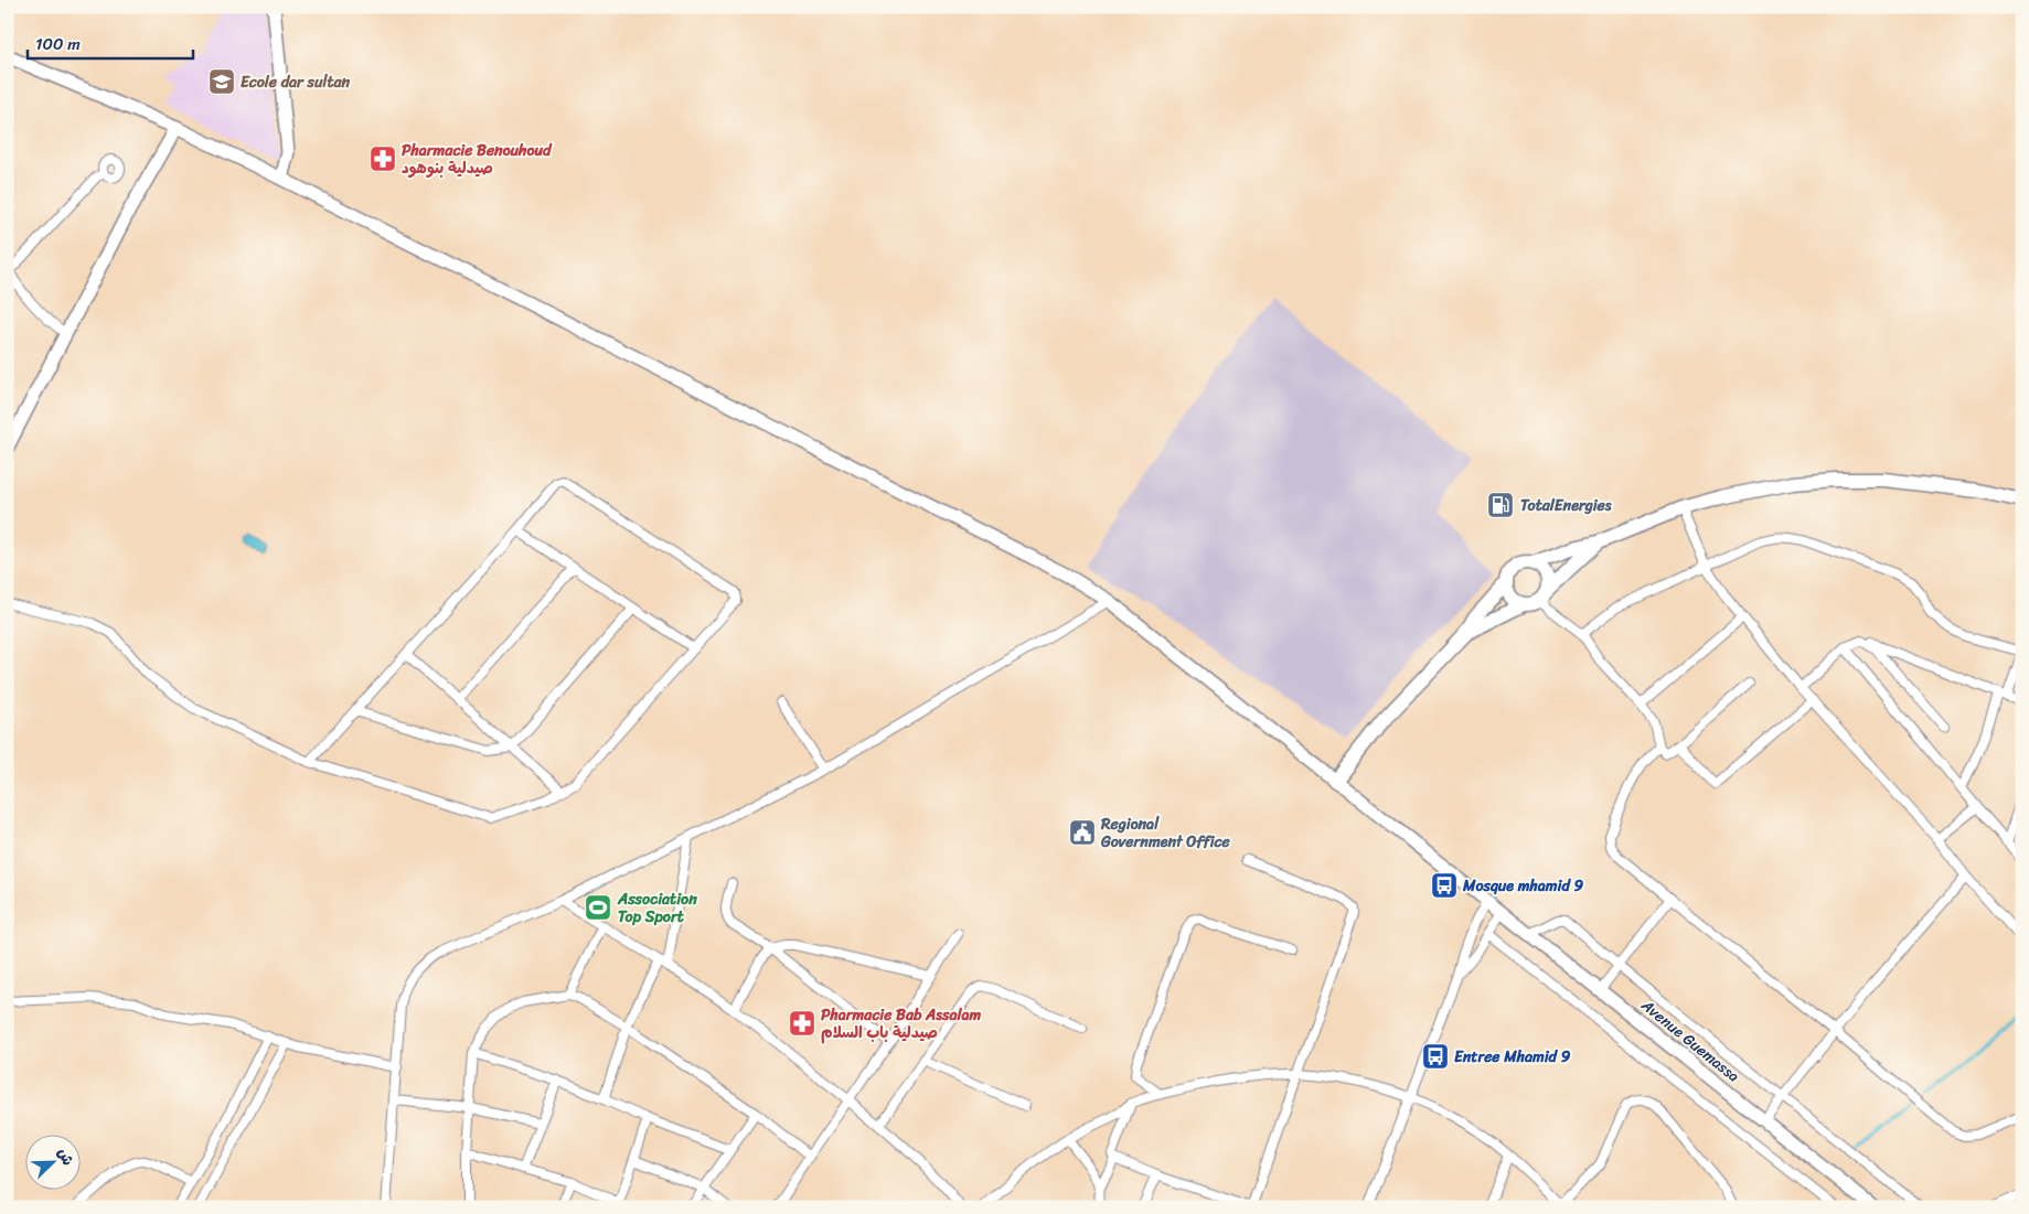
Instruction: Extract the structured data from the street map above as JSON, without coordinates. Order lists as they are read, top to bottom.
{
  "streets": {
    "main road": ["Avenue Guemassa"]
  },
  "places": {
    "school or university": ["Ecole dar sultan"],
    "pharmacy": ["Pharmacie Benouhoud صيدلية بنوهود", "Pharmacie Bab Assalam صيدلية باب السلام"],
    "fuel station": ["TotalEnergies"],
    "public building": ["Regional Government Office"],
    "bus stop": ["Mosque mhamid 9", "Entree Mhamid 9"],
    "sports": ["Association Top Sport"]
  },
  "scale_bar": "100 m",
  "north": "top right"
}
